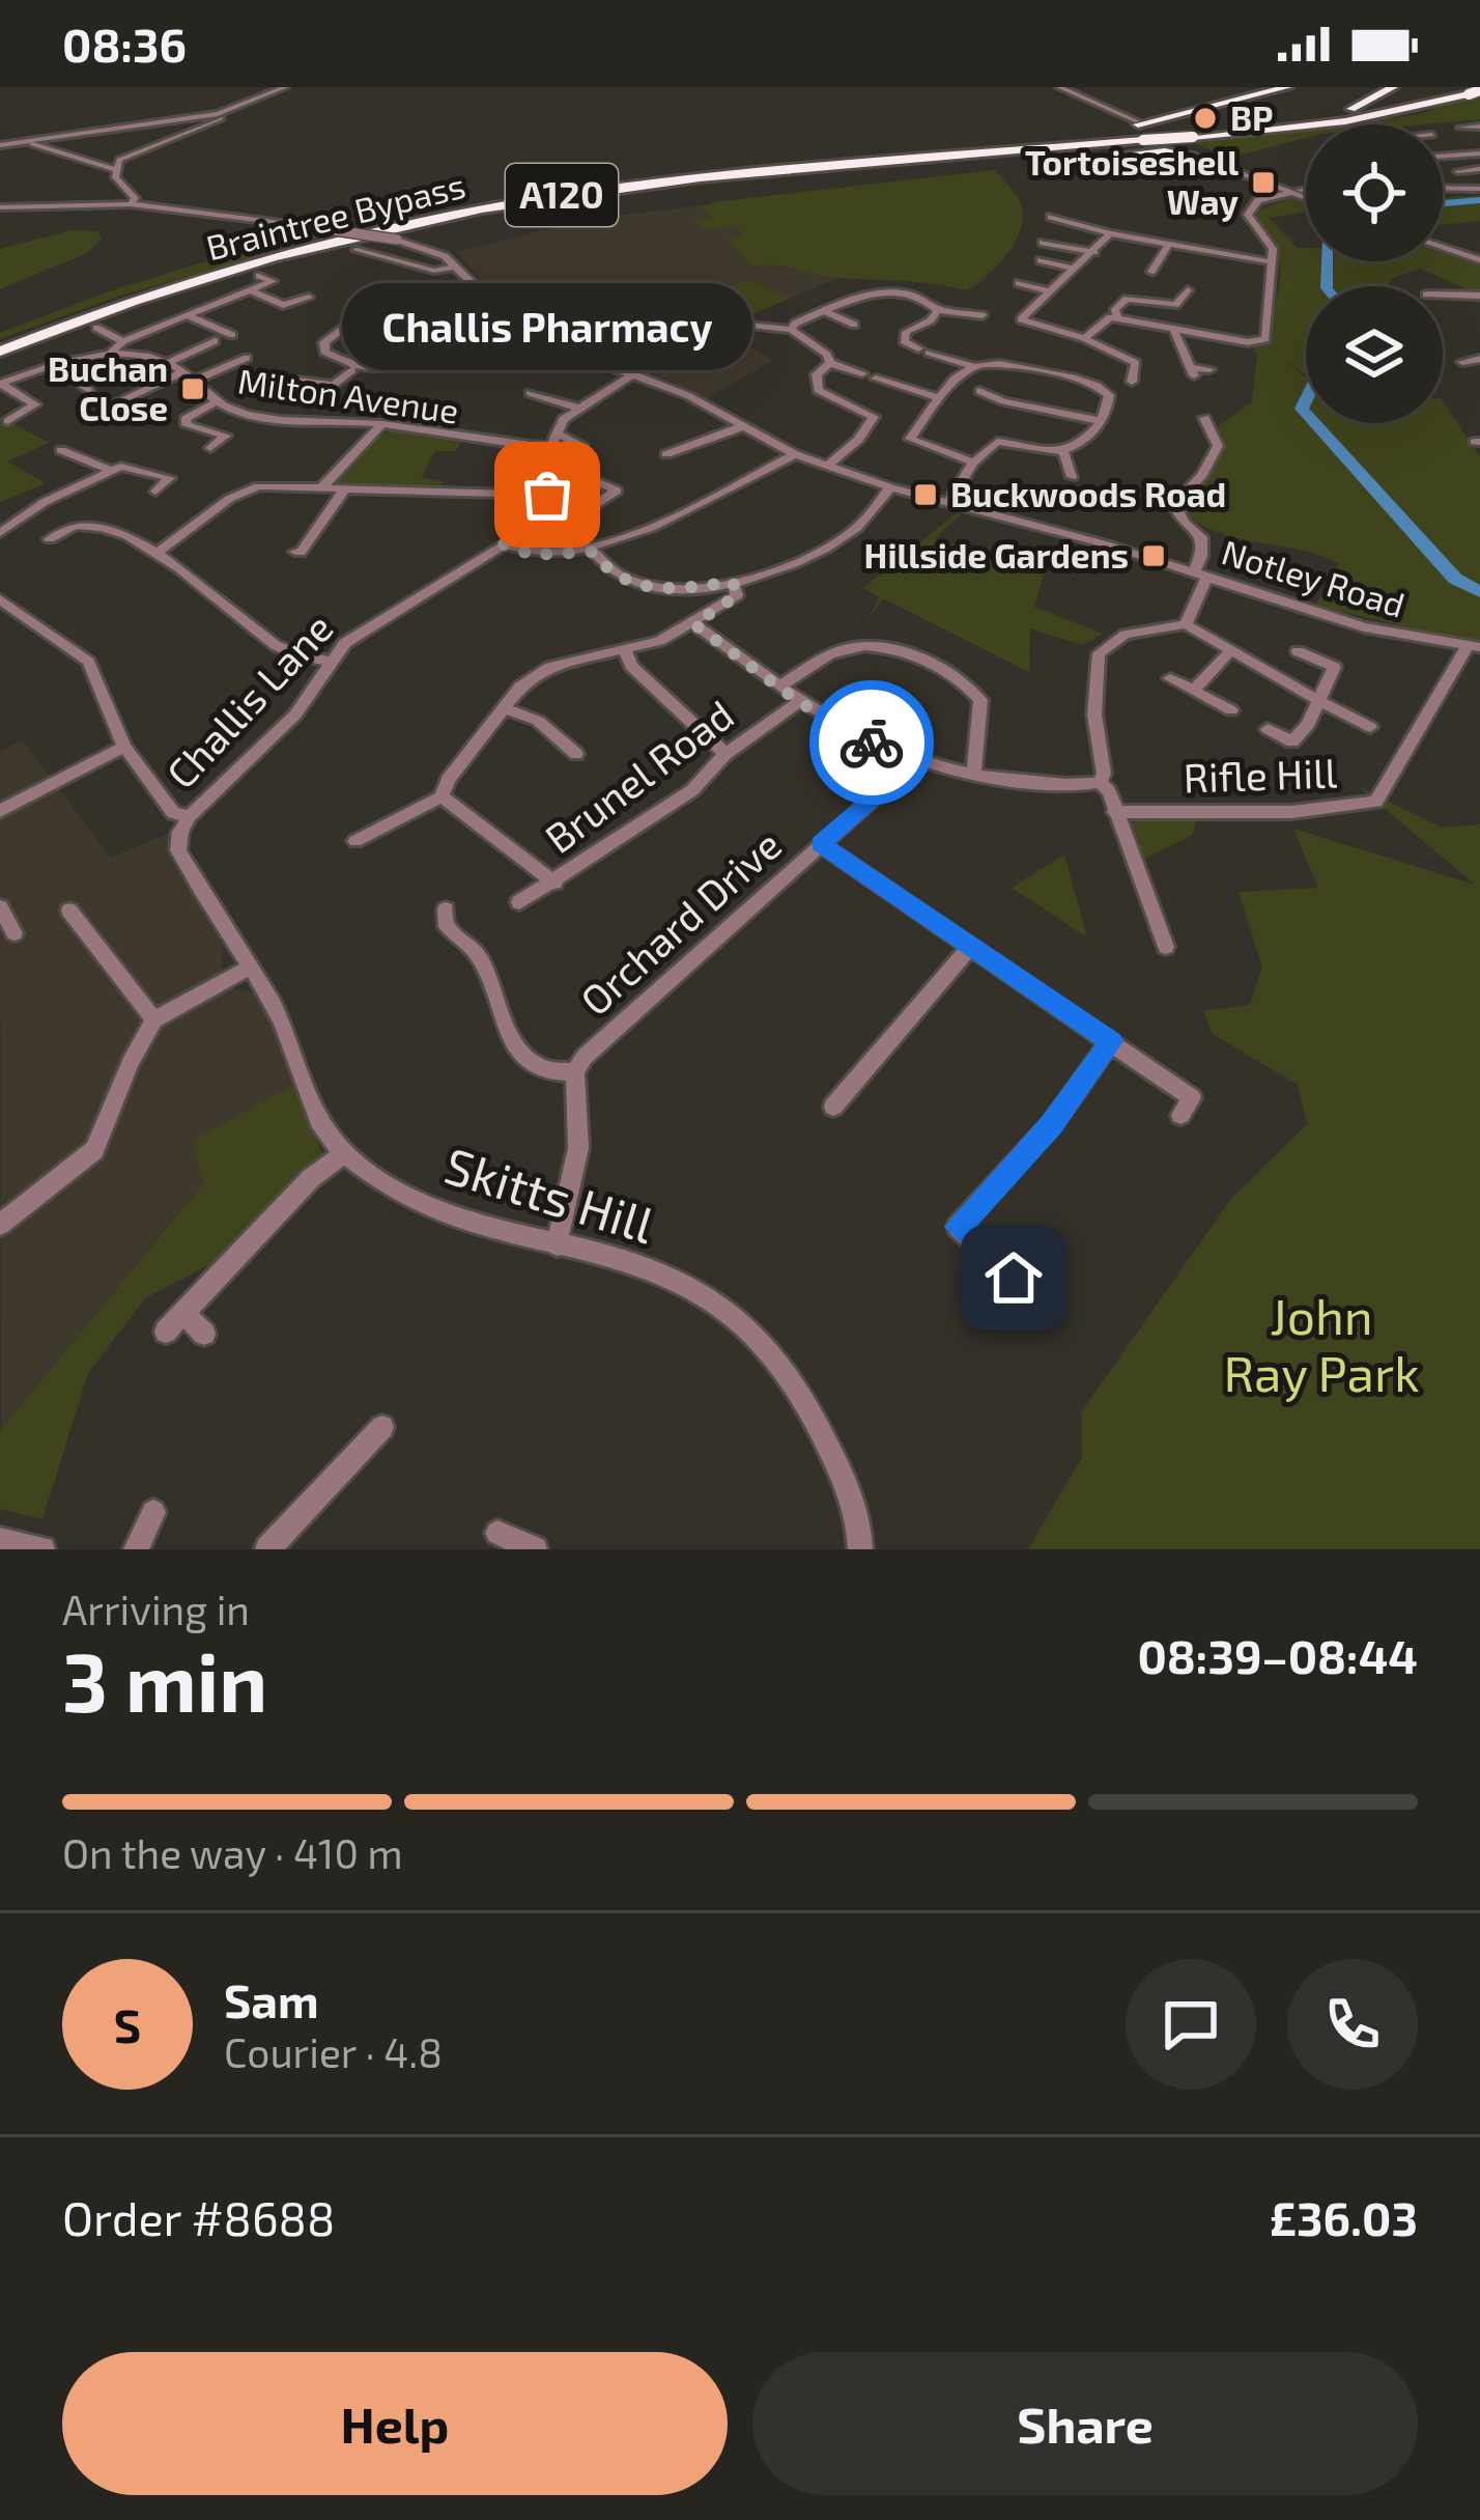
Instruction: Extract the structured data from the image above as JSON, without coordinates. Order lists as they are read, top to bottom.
{
  "streets": {
    "highway": ["A120", "Braintree Bypass"],
    "street": [
      "Milton Avenue",
      "Notley Road",
      "Challis Lane",
      "Rifle Hill",
      "Brunel Road",
      "Orchard Drive",
      "Skitts Hill"
    ]
  },
  "crossings": [
    ["A120", "Braintree Bypass"],
    ["Notley Road", "Rifle Hill"],
    ["Challis Lane", "Skitts Hill"],
    ["Orchard Drive", "Skitts Hill"]
  ],
  "parks": ["John Ray Park"],
  "places": {
    "other": ["BP", "Challis Pharmacy"],
    "transit": [
      "Tortoiseshell Way",
      "Buchan Close",
      "Buckwoods Road",
      "Hillside Gardens"
    ]
  },
  "page": {
    "status": "08:36",
    "bubble": "Challis Pharmacy",
    "heading": ["3 min", "Arriving in", "08:39–08:44"],
    "panel": [
      "Sam",
      "Courier · 4.8",
      "Order #8688",
      "£36.03"
    ],
    "bar": "On the way · 410 m",
    "round": "S",
    "buttons": ["Help", "Share"]
  }
}
